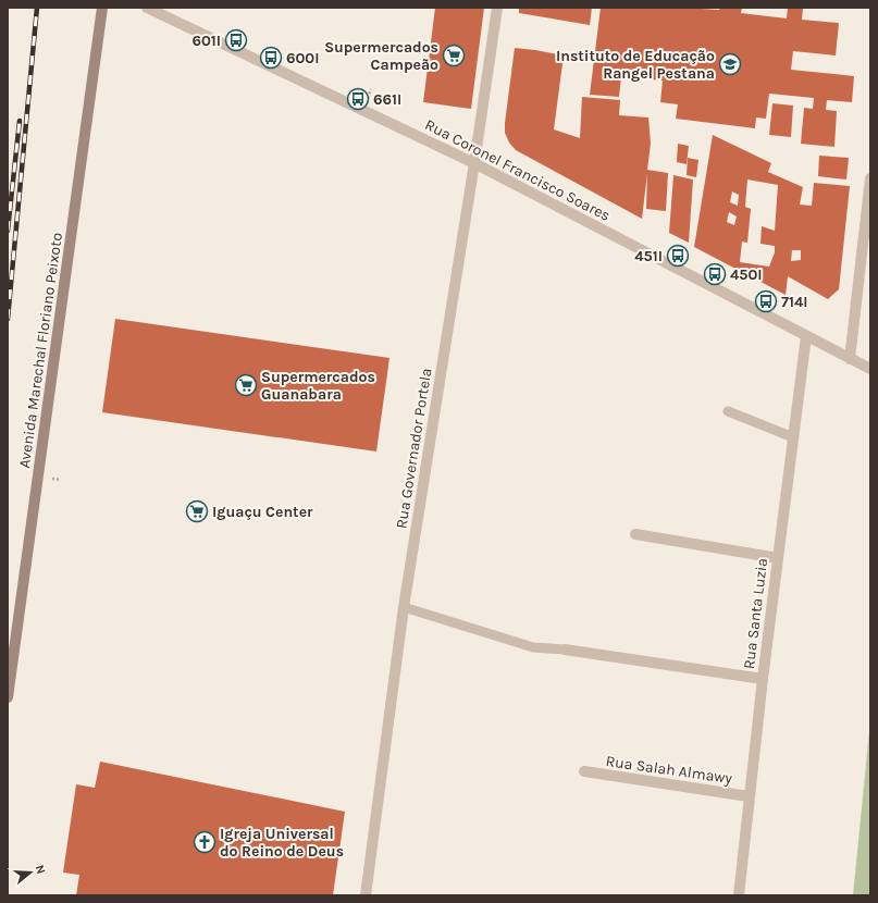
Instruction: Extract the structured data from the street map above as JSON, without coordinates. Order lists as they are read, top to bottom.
{
  "streets": {
    "main road": ["Avenida Marechal Floriano Peixoto"],
    "street": [
      "Rua Coronel Francisco Soares",
      "Rua Governador Portela",
      "Rua Santa Luzia",
      "Rua Salah Almawy"
    ]
  },
  "crossings": [
    ["Rua Coronel Francisco Soares", "Rua Governador Portela"],
    ["Rua Coronel Francisco Soares", "Rua Santa Luzia"],
    ["Rua Santa Luzia", "Rua Salah Almawy"]
  ],
  "places": {
    "bus stop": [
      "601I",
      "600I",
      "661I",
      "451I",
      "450I",
      "714I"
    ],
    "supermarket": ["Supermercados Campeão", "Supermercados Guanabara", "Iguaçu Center"],
    "school or university": ["Instituto de Educação Rangel Pestana"],
    "church": ["Igreja Universal do Reino de Deus"]
  },
  "north": "right"
}
